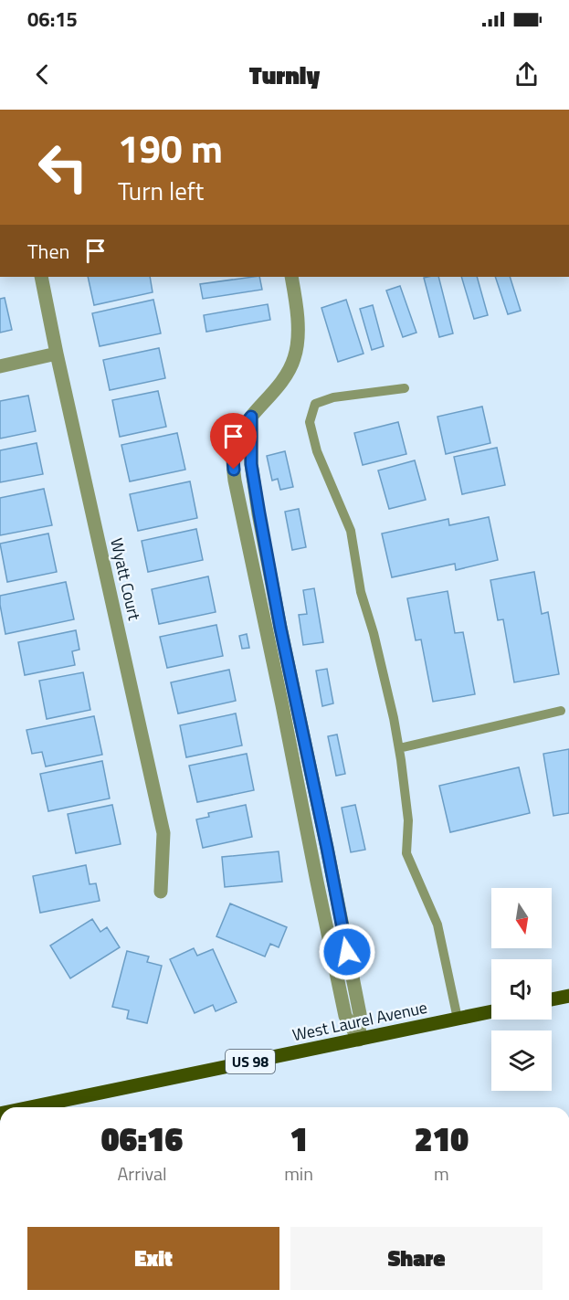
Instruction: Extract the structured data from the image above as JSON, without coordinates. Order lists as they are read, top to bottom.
{
  "streets": {
    "main road": ["West Laurel Avenue", "US 98"],
    "street": ["Wyatt Court"]
  },
  "north": "bottom",
  "page": {
    "status": "06:15",
    "header": "Turnly",
    "turn": ["190 m", "Turn left"],
    "then": "Then",
    "eta": [
      "06:16",
      "Arrival",
      "1",
      "min",
      "210",
      "m"
    ],
    "buttons": ["Exit", "Share"]
  }
}
